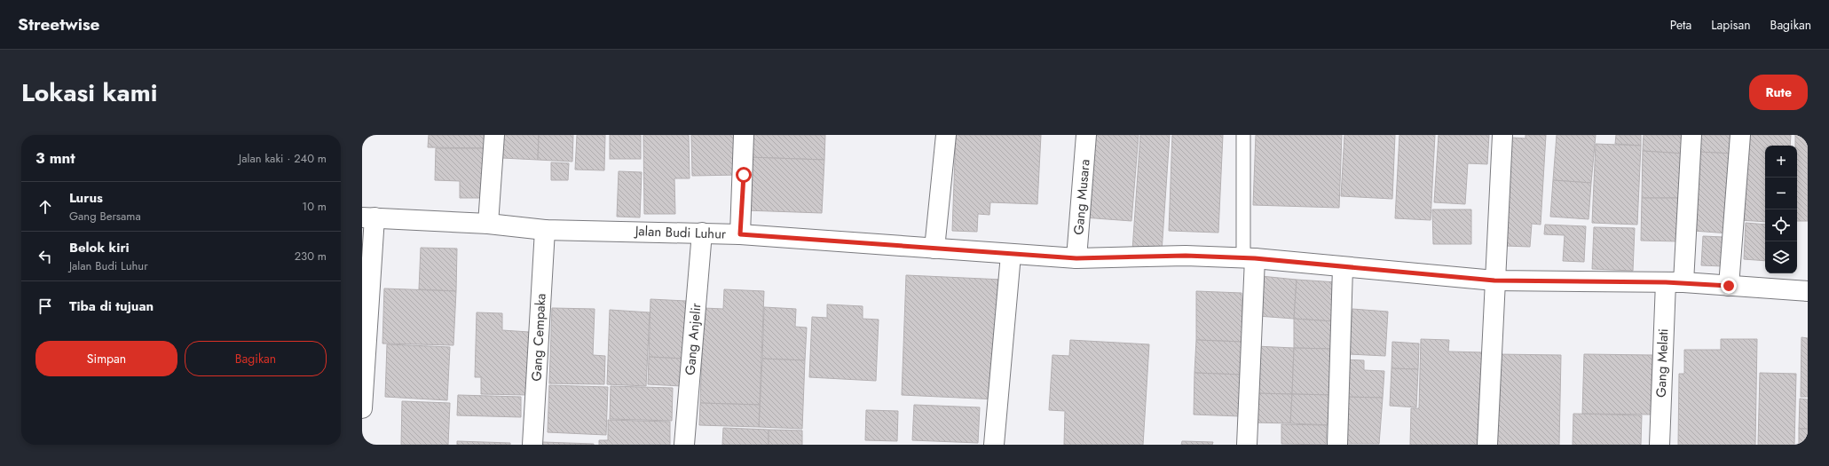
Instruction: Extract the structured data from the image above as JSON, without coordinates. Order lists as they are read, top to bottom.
{
  "streets": {
    "street": [
      "Gang Musara",
      "Jalan Budi Luhur",
      "Gang Cempaka",
      "Gang Anjelir",
      "Gang Melati"
    ]
  },
  "crossings": [
    ["Gang Musara", "Jalan Budi Luhur"],
    ["Jalan Budi Luhur", "Gang Cempaka"],
    ["Jalan Budi Luhur", "Gang Anjelir"],
    ["Jalan Budi Luhur", "Gang Melati"]
  ],
  "page": {
    "header": "Streetwise",
    "nav": ["Peta", "Lapisan", "Bagikan"],
    "title": "Lokasi kami",
    "buttons": [
      "Rute",
      ["Simpan", "Bagikan"]
    ],
    "heading": ["3 mnt", "Jalan kaki · 240 m"],
    "map_buttons": ["+", "−"],
    "list": [
      ["Lurus", "Gang Bersama", "10 m"],
      ["Belok kiri", "Jalan Budi Luhur", "230 m"],
      "Tiba di tujuan"
    ]
  }
}
